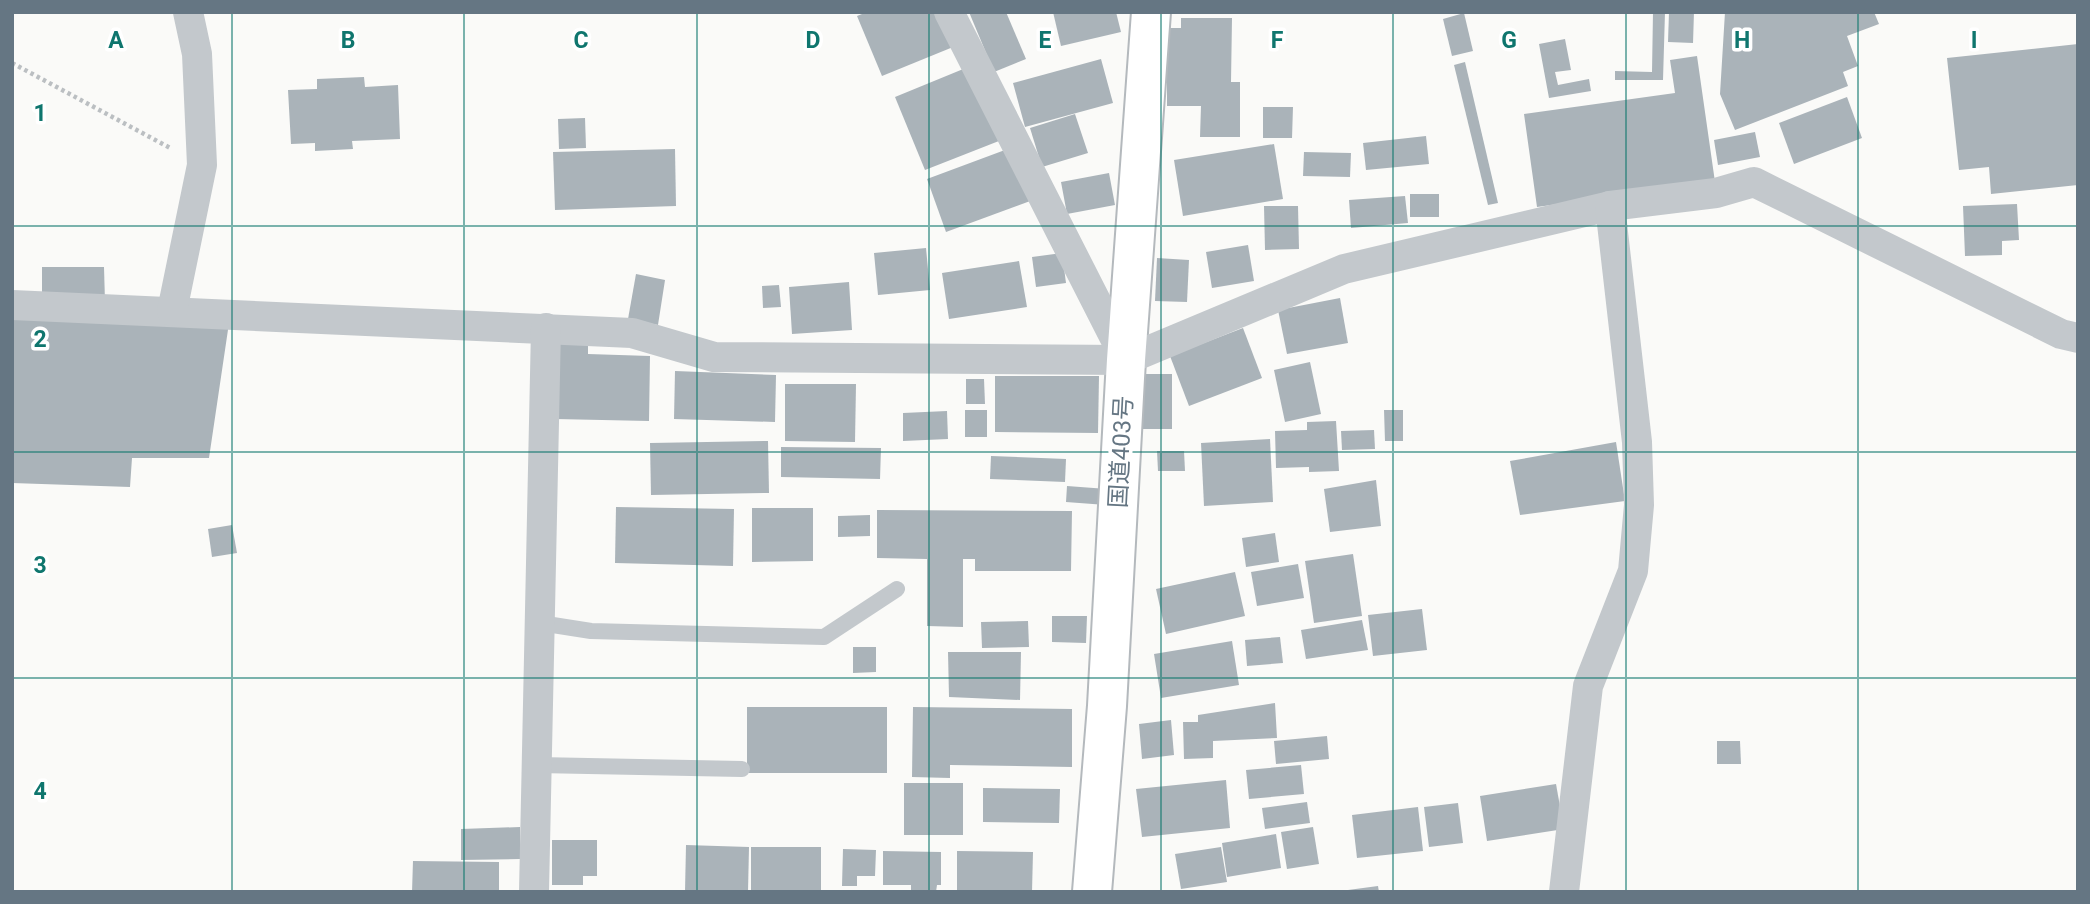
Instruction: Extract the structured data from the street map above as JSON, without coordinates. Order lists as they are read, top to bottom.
{
  "streets": {
    "highway": ["国道403号"]
  },
  "grid": {
    "columns": [
      "A",
      "B",
      "C",
      "D",
      "E",
      "F",
      "G",
      "H",
      "I"
    ],
    "rows": [
      "1",
      "2",
      "3",
      "4"
    ]
  }
}
